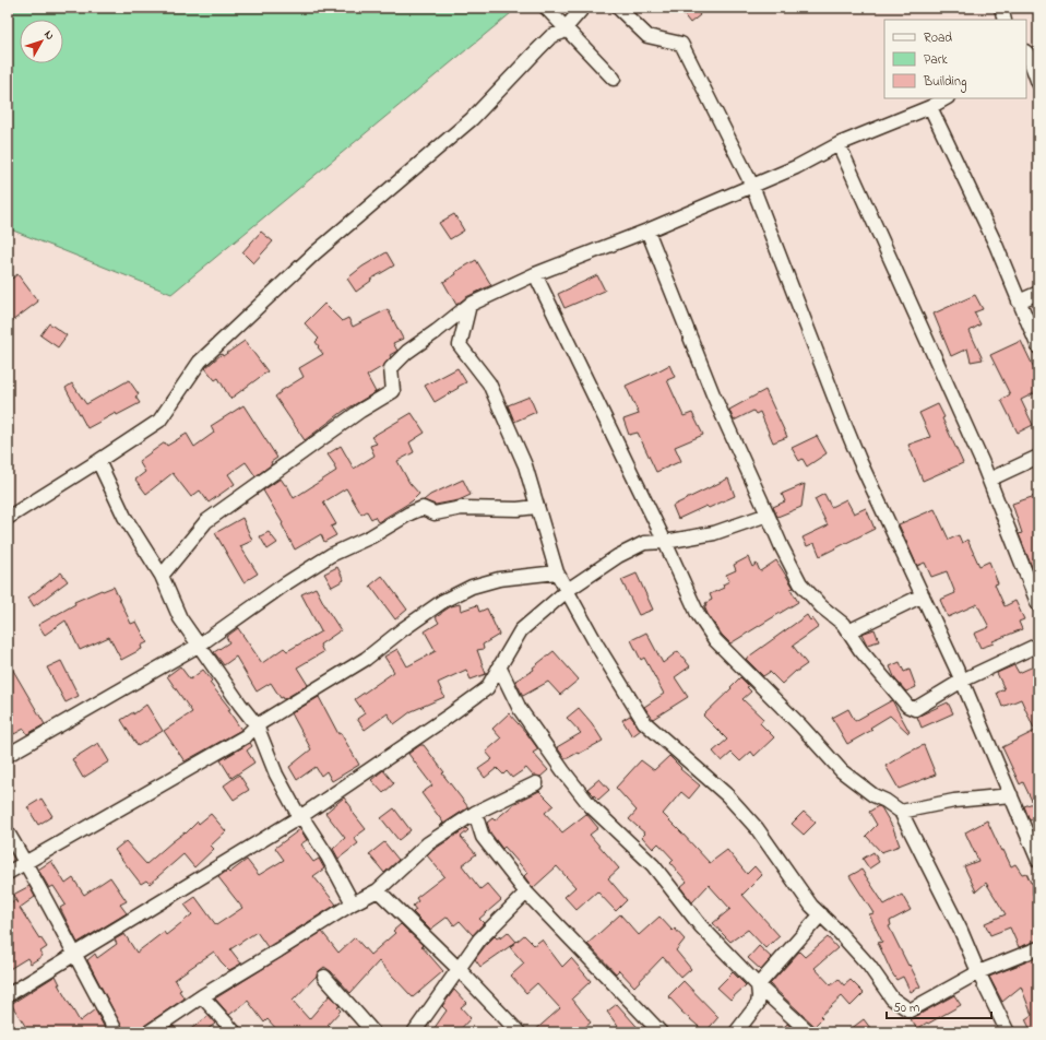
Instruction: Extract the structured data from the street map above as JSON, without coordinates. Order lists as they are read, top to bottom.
{
  "legend": ["Road", "Park", "Building"],
  "scale_bar": "50 m",
  "north": "top right"
}
